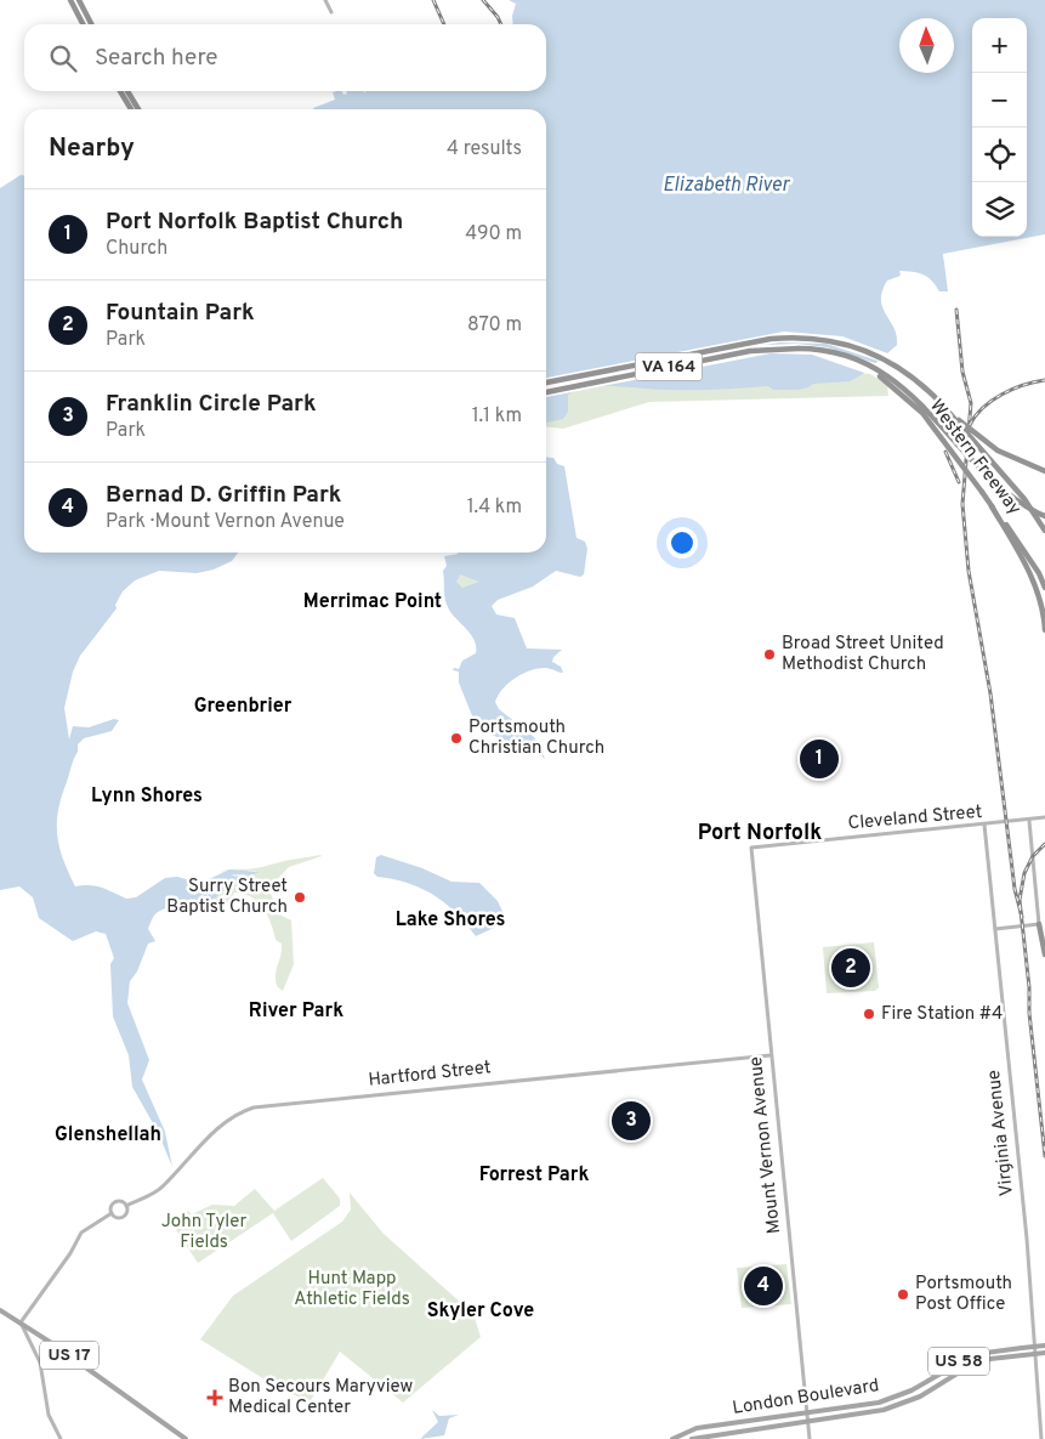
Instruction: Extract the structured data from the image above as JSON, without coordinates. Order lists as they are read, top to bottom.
{
  "streets": {
    "highway": ["VA 164", "Western Freeway"],
    "main road": ["US 17", "US 58", "London Boulevard"],
    "street": [
      "Cleveland Street",
      "Hartford Street",
      "Virginia Avenue",
      "Mount Vernon Avenue"
    ]
  },
  "crossings": [
    ["Cleveland Street", "Virginia Avenue"],
    ["Cleveland Street", "Mount Vernon Avenue"],
    ["Hartford Street", "Mount Vernon Avenue"],
    ["Hartford Street", "US 17"],
    ["Mount Vernon Avenue", "London Boulevard"]
  ],
  "districts": [
    "Merrimac Point",
    "Greenbrier",
    "Lynn Shores",
    "Port Norfolk",
    "Lake Shores",
    "River Park",
    "Glenshellah",
    "Forrest Park",
    "Skyler Cove"
  ],
  "water": ["Elizabeth River"],
  "parks": ["John Tyler Fields", "Hunt Mapp Athletic Fields"],
  "places": {
    "other": [
      "Broad Street United Methodist Church",
      "Portsmouth Christian Church",
      "Surry Street Baptist Church",
      "Fire Station #4",
      "Portsmouth Post Office"
    ],
    "health": ["Bon Secours Maryview Medical Center"]
  },
  "north": "top",
  "page": {
    "map_buttons": ["+", "−"],
    "search": "Search here",
    "heading": ["Nearby", "4 results"],
    "list": [
      {
        "mark": "1",
        "name": "Port Norfolk Baptist Church",
        "note": "Church",
        "value": "490 m"
      },
      {
        "mark": "2",
        "name": "Fountain Park",
        "note": "Park",
        "value": "870 m"
      },
      {
        "mark": "3",
        "name": "Franklin Circle Park",
        "note": "Park",
        "value": "1.1 km"
      },
      {
        "mark": "4",
        "name": "Bernad D. Griffin Park",
        "note": "Park · Mount Vernon Avenue",
        "value": "1.4 km"
      }
    ],
    "pins": [
      "1",
      "2",
      "3",
      "4"
    ]
  }
}
